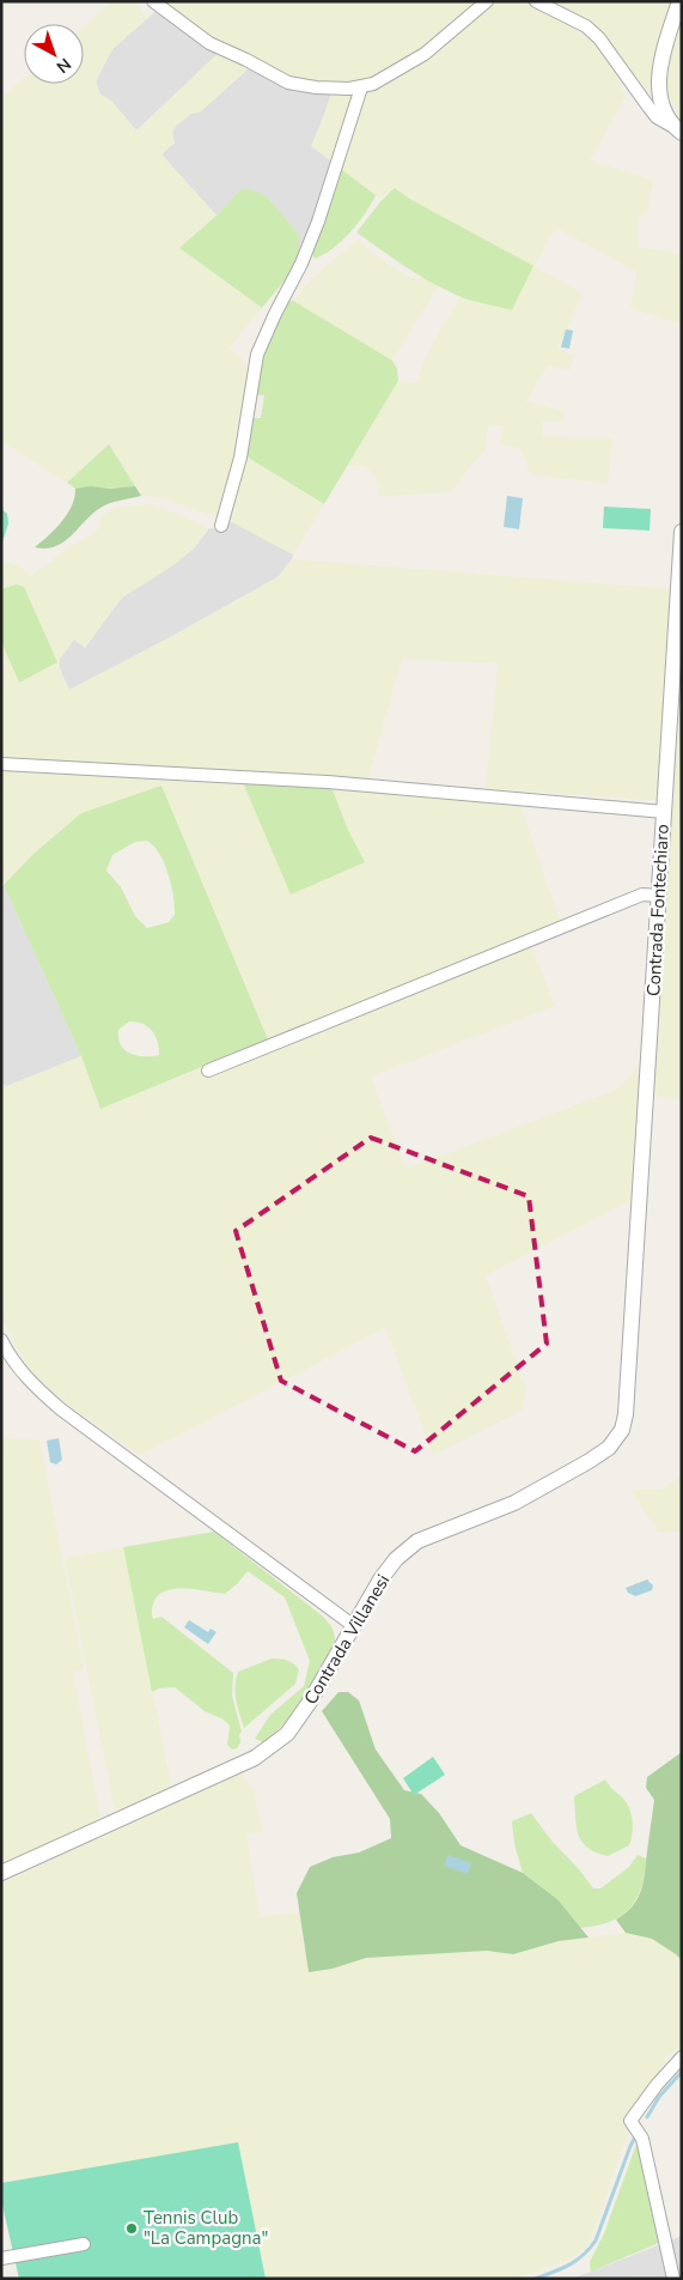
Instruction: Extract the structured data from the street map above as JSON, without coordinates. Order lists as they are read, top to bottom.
{
  "streets": {
    "street": ["Contrada Fontechiaro", "Contrada Villanesi"]
  },
  "crossings": [
    ["Contrada Fontechiaro", "Contrada Villanesi"]
  ],
  "places": ["Tennis Club \"La Campagna\""],
  "north": "bottom right"
}
